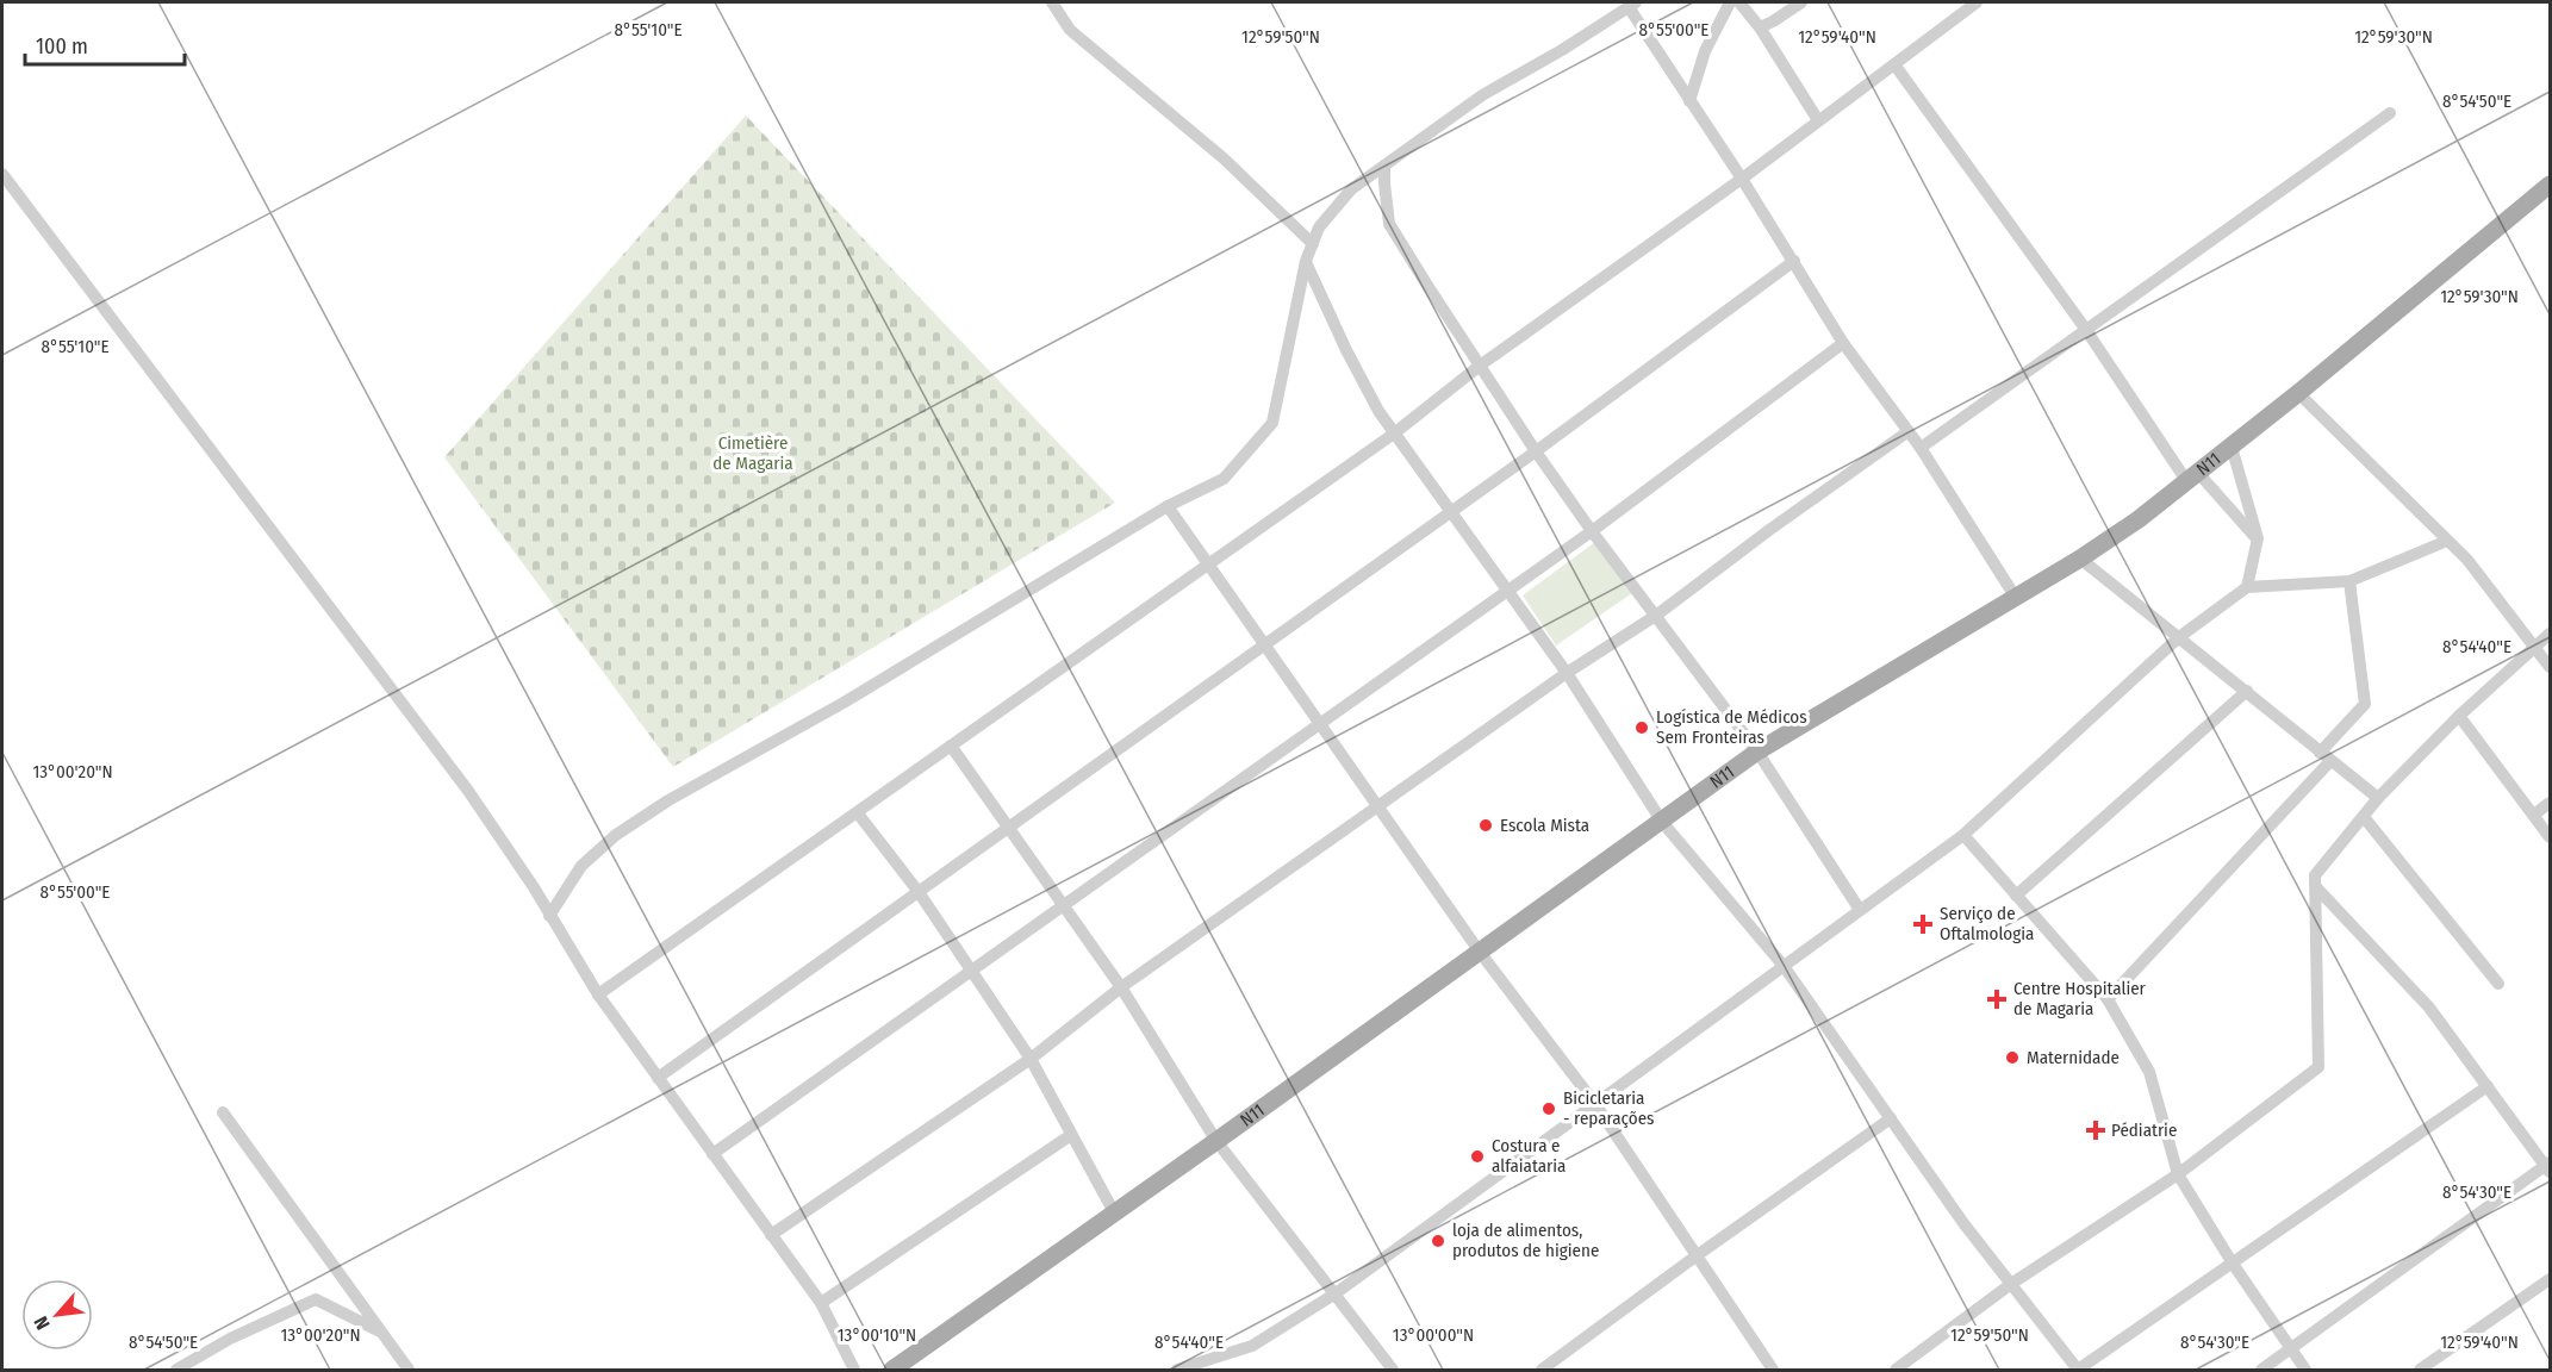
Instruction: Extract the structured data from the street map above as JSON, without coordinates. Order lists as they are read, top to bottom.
{
  "streets": {
    "main road": ["N11"]
  },
  "parks": ["Cimetière de Magaria"],
  "places": {
    "other": [
      "Logística de Médicos Sem Fronteiras",
      "Escola Mista",
      "Maternidade",
      "Bicicletaria - reparações",
      "Costura e alfaiataria",
      "loja de alimentos, produtos de higiene"
    ],
    "health": ["Serviço de Oftalmologia", "Centre Hospitalier de Magaria", "Pédiatrie"]
  },
  "scale_bar": "100 m",
  "north": "bottom left",
  "coordinates": [
    "8°55'00\"E",
    "8°55'10\"E",
    "12°59'40\"N",
    "12°59'30\"N",
    "12°59'50\"N",
    "8°54'50\"E",
    "8°54'40\"E",
    "13°00'20\"N",
    "8°54'30\"E",
    "13°00'10\"N",
    "13°00'00\"N"
  ]
}
